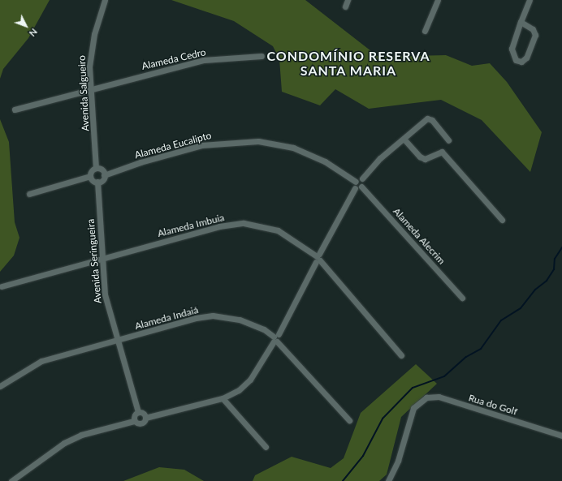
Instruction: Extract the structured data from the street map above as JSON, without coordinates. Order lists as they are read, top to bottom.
{
  "streets": {
    "street": [
      "Alameda Cedro",
      "Avenida Salgueiro",
      "Alameda Eucalipto",
      "Alameda Imbuia",
      "Alameda Alecrim",
      "Avenida Seringueira",
      "Alameda Indaiá",
      "Rua do Golf"
    ]
  },
  "crossings": [
    ["Alameda Cedro", "Avenida Salgueiro"],
    ["Avenida Salgueiro", "Alameda Eucalipto"],
    ["Avenida Salgueiro", "Avenida Seringueira"],
    ["Alameda Eucalipto", "Avenida Seringueira"],
    ["Alameda Imbuia", "Avenida Seringueira"],
    ["Avenida Seringueira", "Alameda Indaiá"]
  ],
  "districts": ["CONDOMÍNIO RESERVA SANTA MARIA"],
  "north": "bottom right"
}
